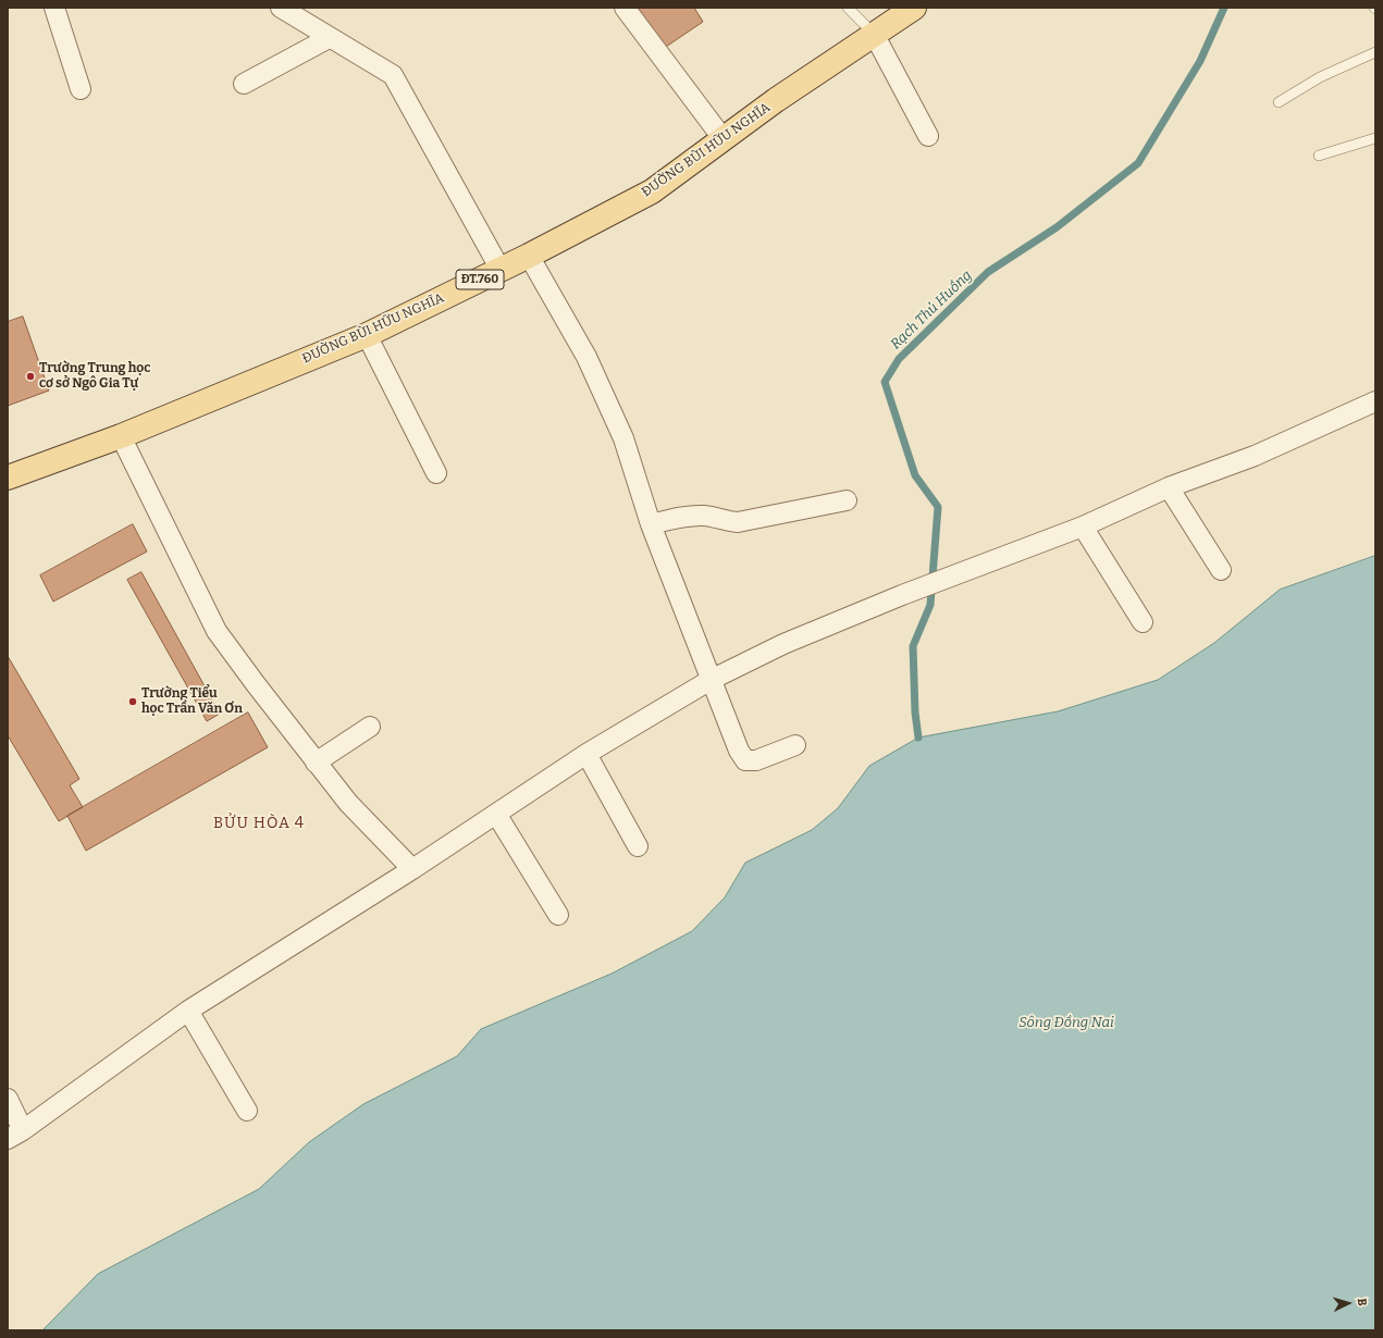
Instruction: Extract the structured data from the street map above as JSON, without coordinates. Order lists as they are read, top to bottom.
{
  "streets": {
    "main road": ["ĐƯỜNG BÙI HỮU NGHĨA", "ĐT.760"]
  },
  "districts": ["BỬU HÒA 4"],
  "water": ["Rạch Thủ Huồng", "Sông Đồng Nai"],
  "places": ["Trường Trung học cơ sở Ngô Gia Tự", "Trường Tiểu học Trần Văn Ơn"],
  "north": "right"
}
